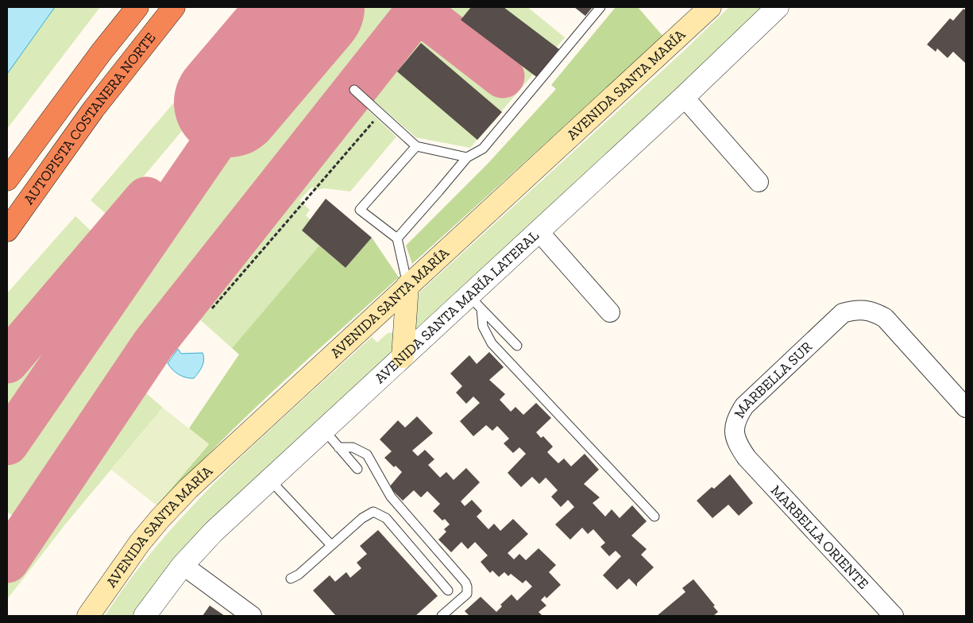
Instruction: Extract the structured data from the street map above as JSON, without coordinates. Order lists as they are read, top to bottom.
{
  "streets": {
    "highway": ["AUTOPISTA COSTANERA NORTE"],
    "main road": ["AVENIDA SANTA MARÍA"],
    "street": ["AVENIDA SANTA MARÍA LATERAL", "MARBELLA SUR", "MARBELLA ORIENTE"]
  },
  "crossings": [
    ["MARBELLA SUR", "MARBELLA ORIENTE"]
  ]
}
